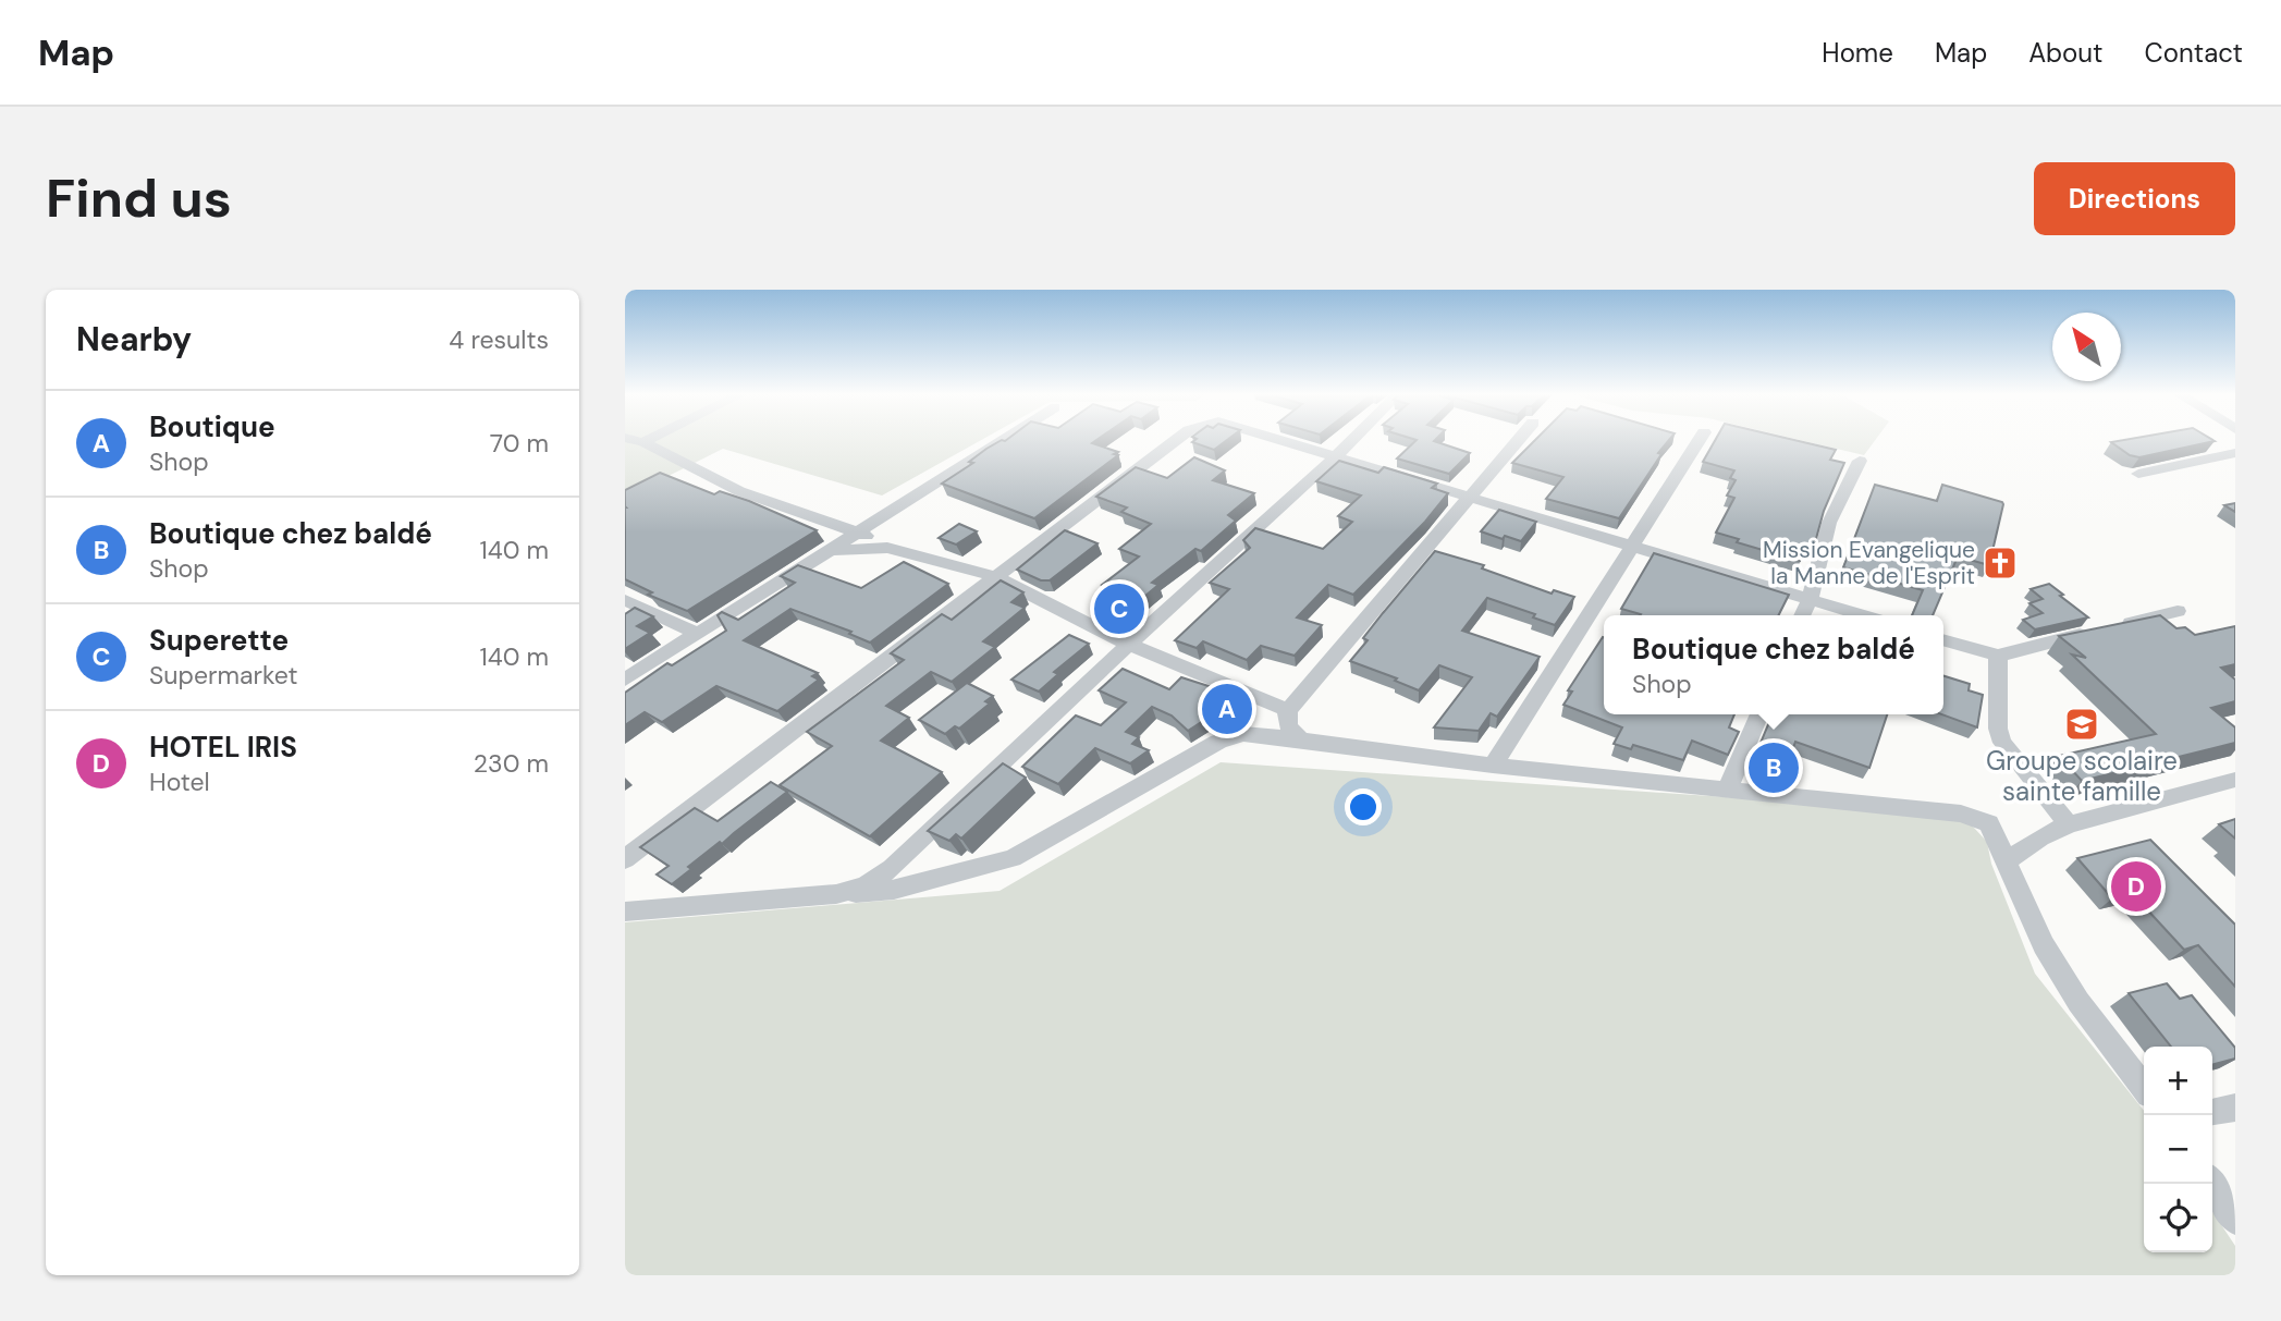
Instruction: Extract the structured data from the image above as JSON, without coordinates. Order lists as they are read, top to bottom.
{
  "places": {
    "church": ["Mission Evangelique la Manne de l'Esprit"],
    "school or university": ["Groupe scolaire sainte famille"]
  },
  "north": "top left",
  "page": {
    "header": "Map",
    "nav": [
      "Home",
      "Map",
      "About",
      "Contact"
    ],
    "buttons": "Directions",
    "title": "Find us",
    "heading": ["Nearby", "4 results"],
    "list": [
      {
        "mark": "A",
        "name": "Boutique",
        "note": "Shop",
        "value": "70 m"
      },
      {
        "mark": "B",
        "name": "Boutique chez baldé",
        "note": "Shop",
        "value": "140 m"
      },
      {
        "mark": "C",
        "name": "Superette",
        "note": "Supermarket",
        "value": "140 m"
      },
      {
        "mark": "D",
        "name": "HOTEL IRIS",
        "note": "Hotel",
        "value": "230 m"
      }
    ],
    "pins": [
      "C",
      "A",
      "B",
      "D"
    ],
    "popup": ["Boutique chez baldé", "Shop"],
    "map_buttons": ["+", "−"]
  }
}
